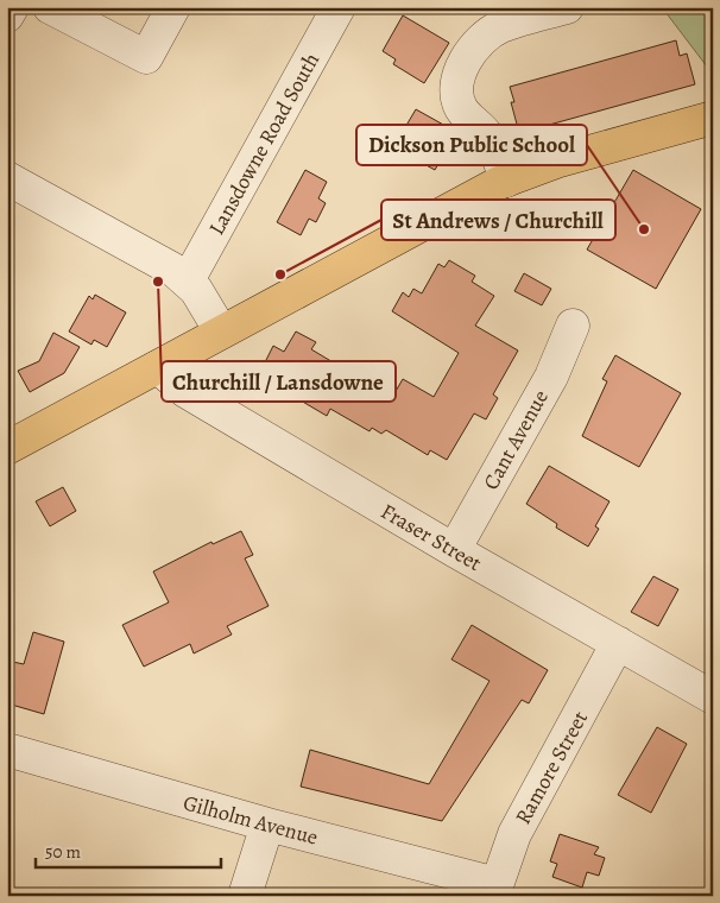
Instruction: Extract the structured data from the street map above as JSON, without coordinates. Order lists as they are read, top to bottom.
{
  "streets": {
    "street": [
      "Lansdowne Road South",
      "Cant Avenue",
      "Fraser Street",
      "Ramore Street",
      "Gilholm Avenue"
    ]
  },
  "crossings": [
    ["Cant Avenue", "Fraser Street"],
    ["Fraser Street", "Ramore Street"],
    ["Ramore Street", "Gilholm Avenue"]
  ],
  "places": ["Dickson Public School", "St Andrews / Churchill", "Churchill / Lansdowne"],
  "scale_bar": "50 m"
}
